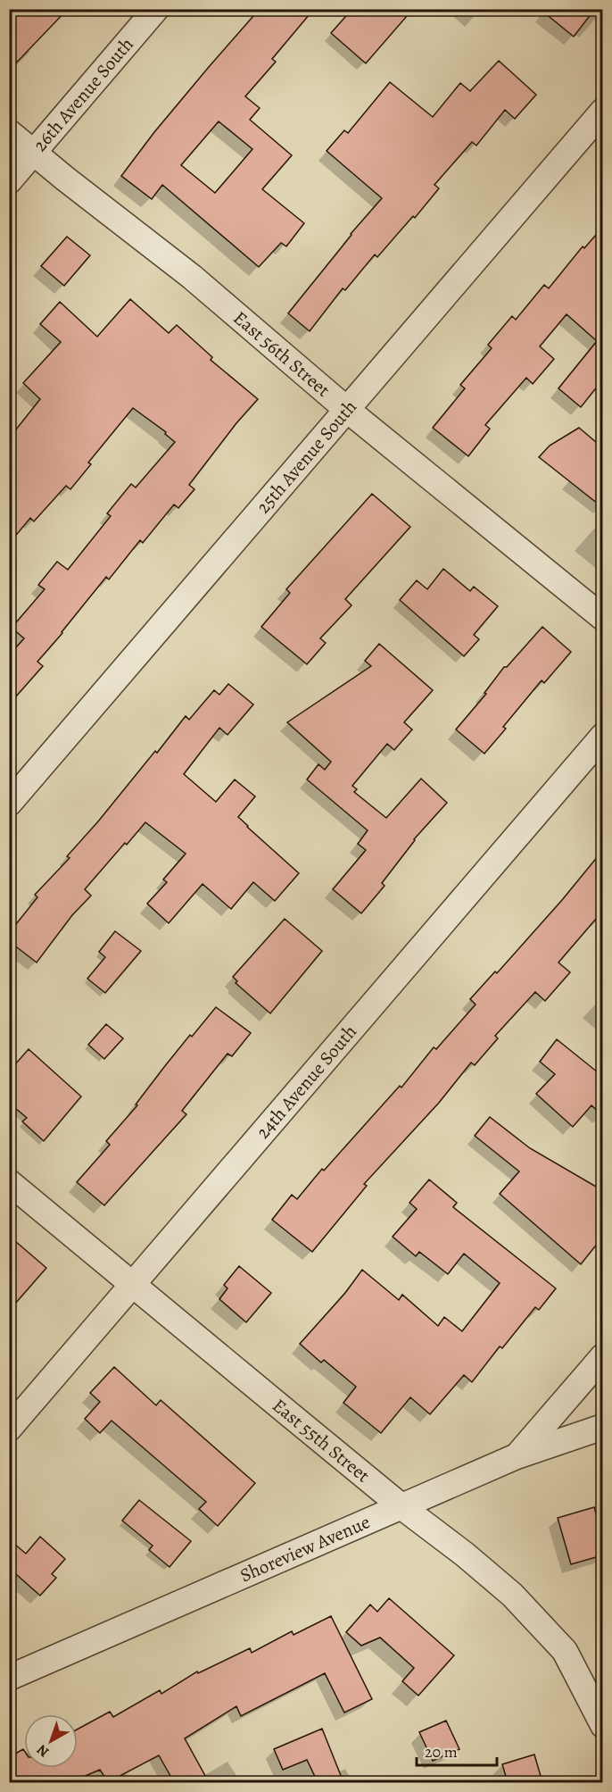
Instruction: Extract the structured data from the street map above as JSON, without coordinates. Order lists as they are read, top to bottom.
{
  "streets": {
    "street": [
      "26th Avenue South",
      "East 56th Street",
      "25th Avenue South",
      "24th Avenue South",
      "East 55th Street",
      "Shoreview Avenue"
    ]
  },
  "crossings": [
    ["26th Avenue South", "East 56th Street"],
    ["East 56th Street", "25th Avenue South"],
    ["24th Avenue South", "East 55th Street"],
    ["East 55th Street", "Shoreview Avenue"]
  ],
  "scale_bar": "20 m",
  "north": "bottom left"
}
